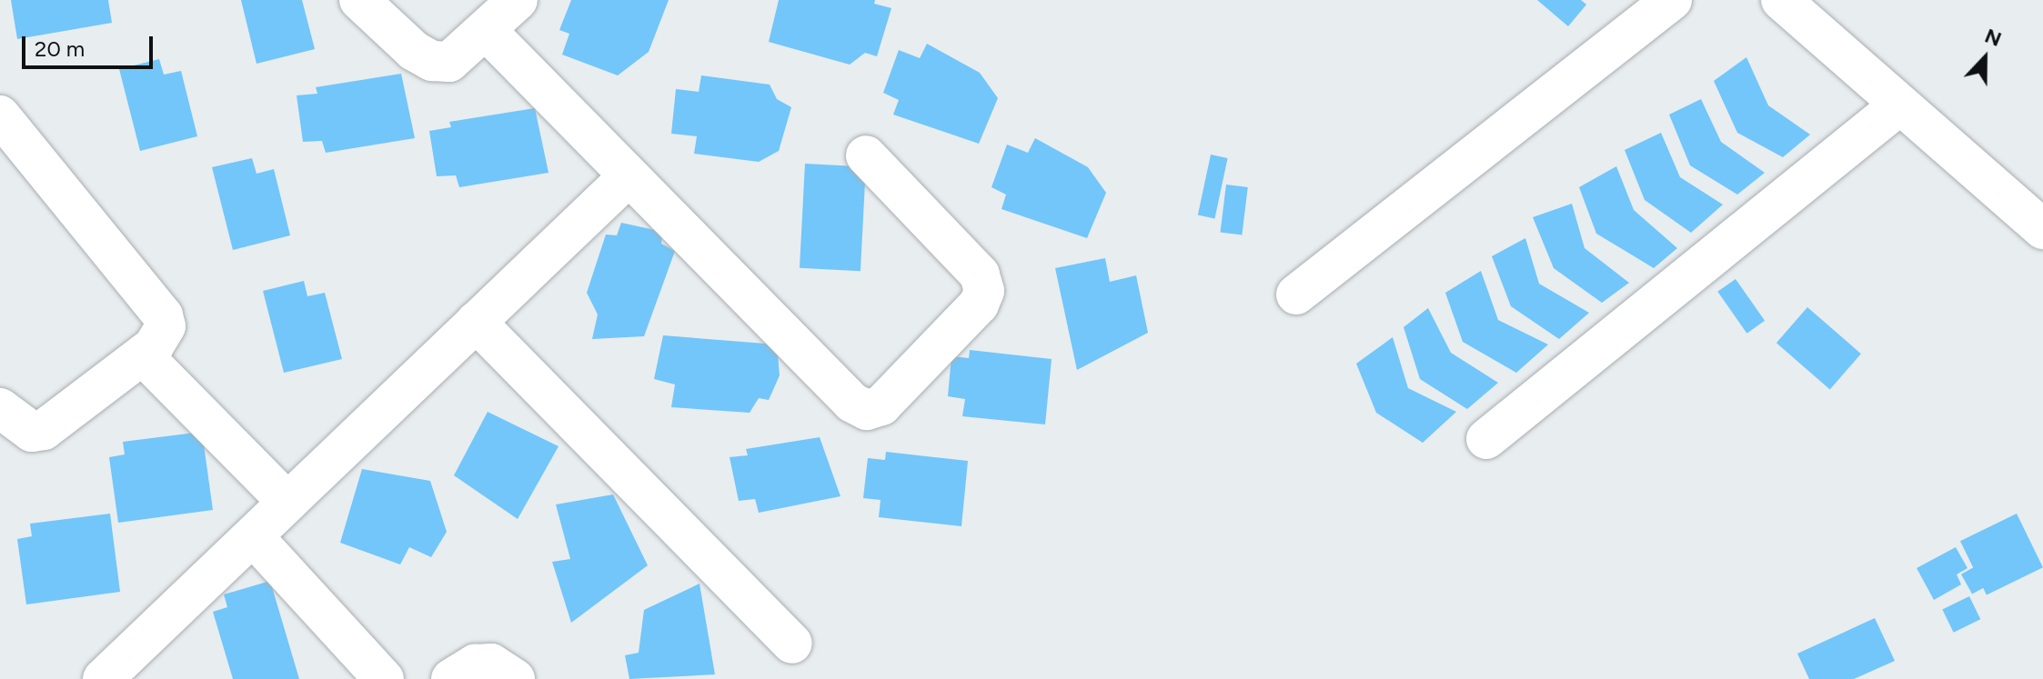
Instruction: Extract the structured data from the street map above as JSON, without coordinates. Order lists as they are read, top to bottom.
{
  "scale_bar": "20 m",
  "north": "top"
}
